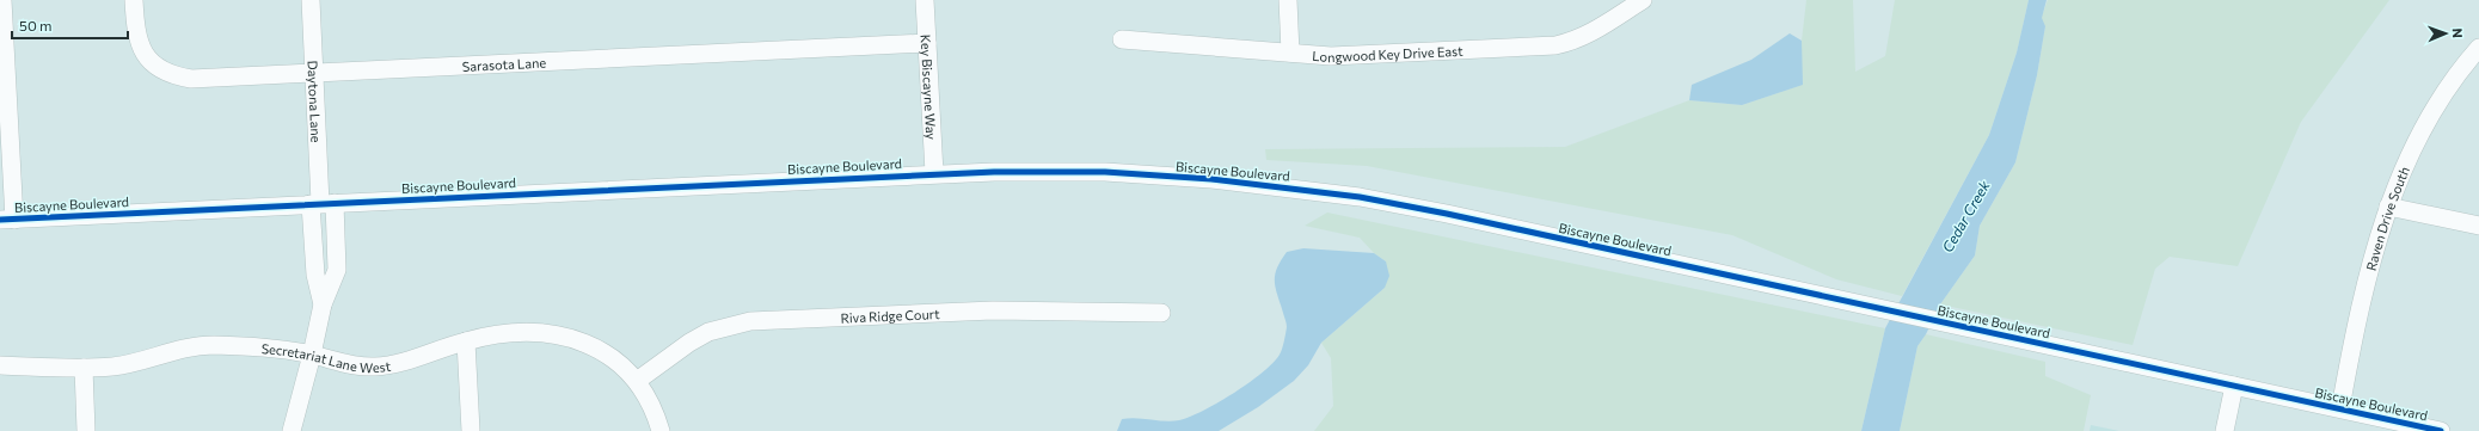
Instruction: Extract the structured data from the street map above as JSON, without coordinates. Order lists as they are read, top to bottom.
{
  "streets": {
    "street": [
      "Longwood Key Drive East",
      "Sarasota Lane",
      "Key Biscayne Way",
      "Daytona Lane",
      "Biscayne Boulevard",
      "Raven Drive South",
      "Riva Ridge Court",
      "Secretariat Lane West"
    ]
  },
  "crossings": [
    ["Sarasota Lane", "Key Biscayne Way"],
    ["Sarasota Lane", "Daytona Lane"],
    ["Key Biscayne Way", "Biscayne Boulevard"],
    ["Daytona Lane", "Biscayne Boulevard"],
    ["Daytona Lane", "Secretariat Lane West"],
    ["Biscayne Boulevard", "Raven Drive South"],
    ["Riva Ridge Court", "Secretariat Lane West"]
  ],
  "water": ["Cedar Creek"],
  "scale_bar": "50 m",
  "north": "right"
}
